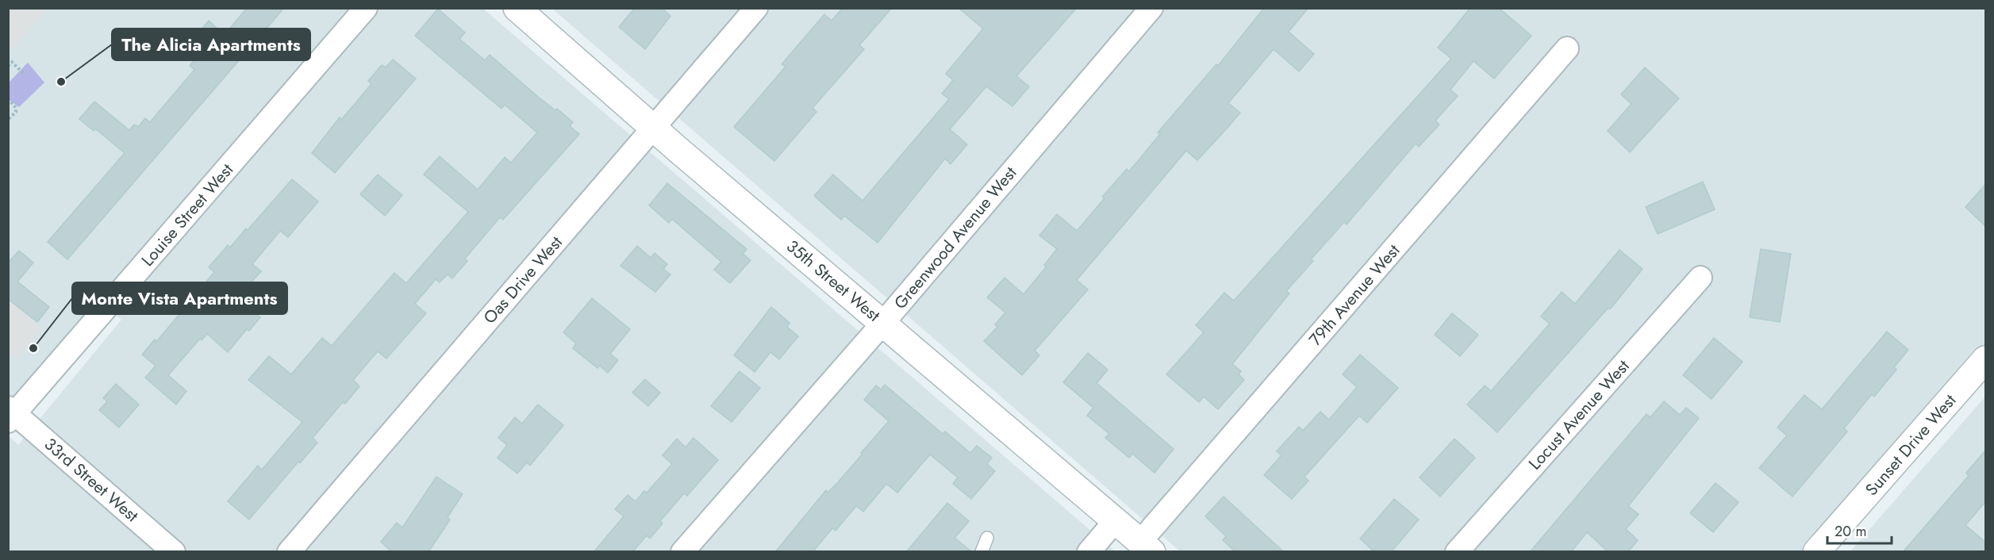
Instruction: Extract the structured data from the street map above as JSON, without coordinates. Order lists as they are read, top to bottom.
{
  "streets": {
    "street": [
      "Louise Street West",
      "Greenwood Avenue West",
      "Oas Drive West",
      "35th Street West",
      "79th Avenue West",
      "Locust Avenue West",
      "Sunset Drive West",
      "33rd Street West"
    ]
  },
  "crossings": [
    ["Louise Street West", "33rd Street West"],
    ["Greenwood Avenue West", "35th Street West"],
    ["Oas Drive West", "35th Street West"],
    ["35th Street West", "79th Avenue West"]
  ],
  "places": ["The Alicia Apartments", "Monte Vista Apartments"],
  "scale_bar": "20 m"
}
